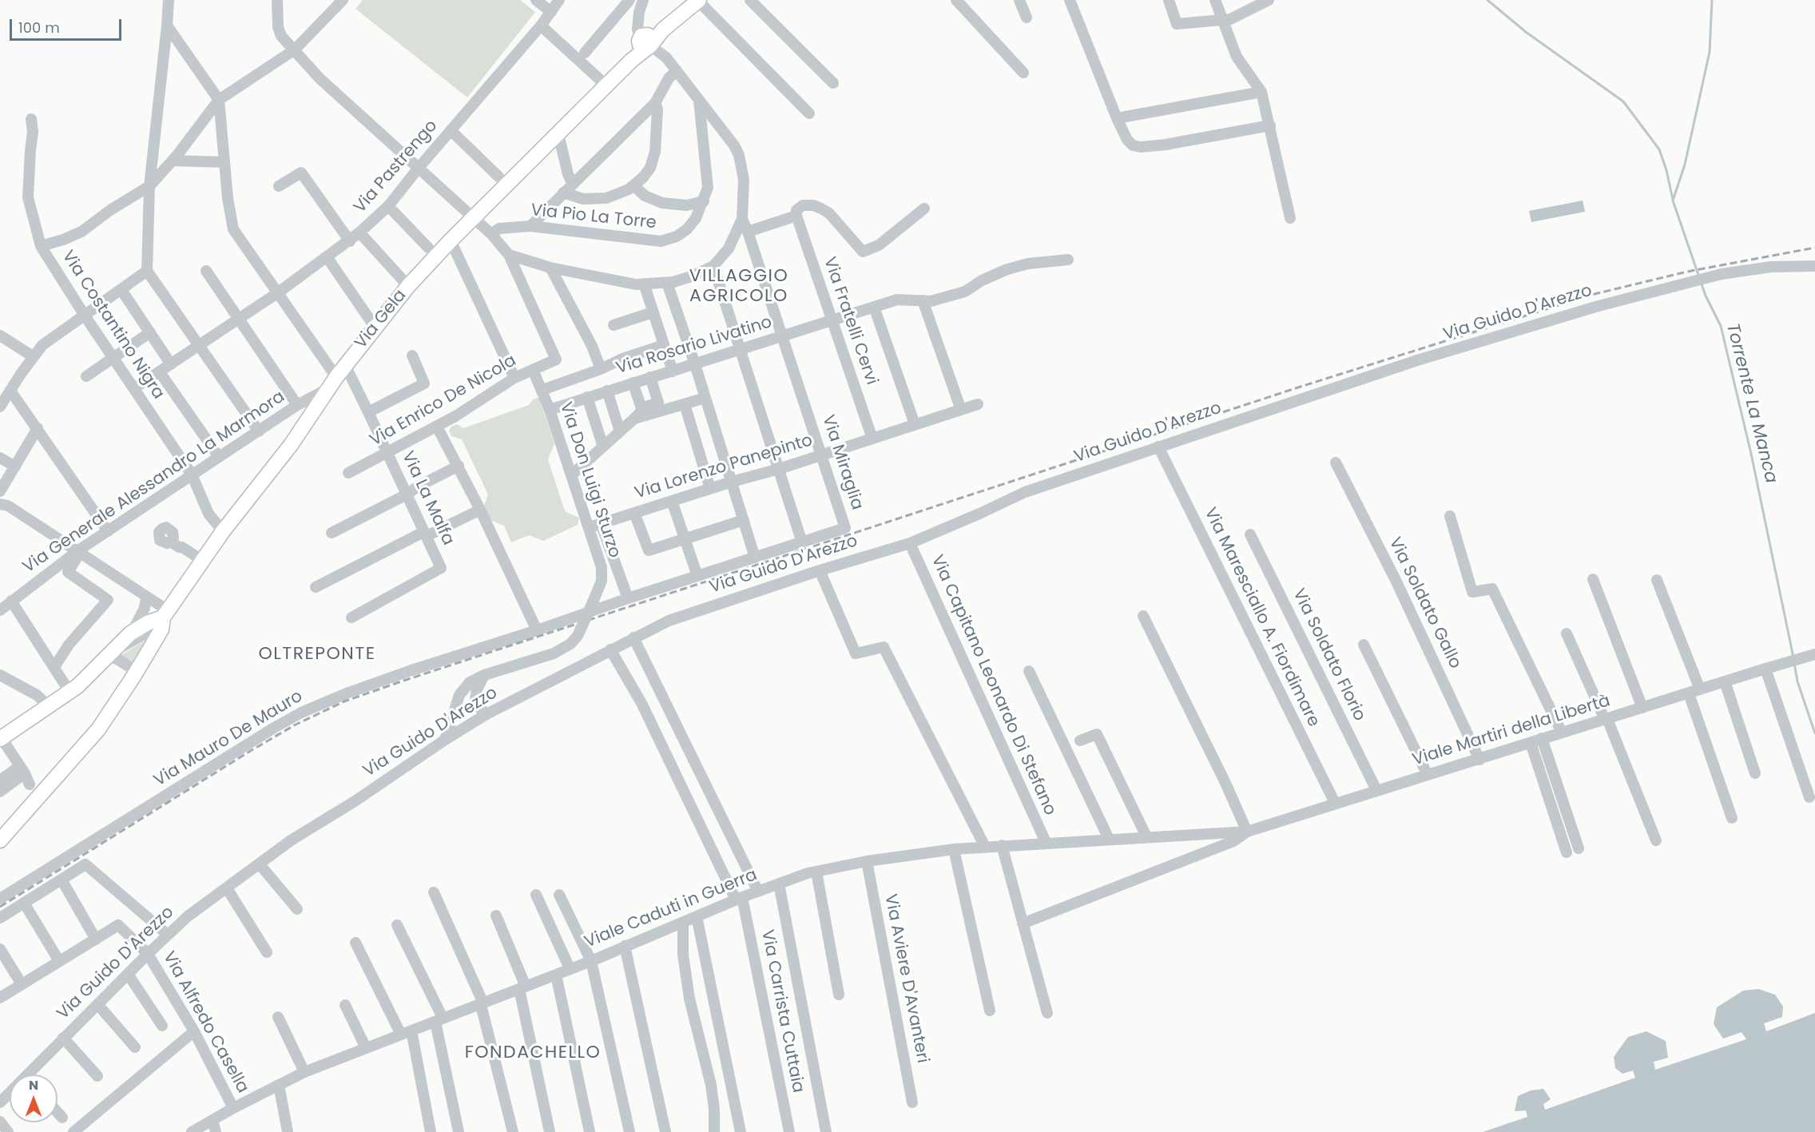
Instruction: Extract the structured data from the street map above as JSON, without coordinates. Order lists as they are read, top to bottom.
{
  "streets": {
    "main road": ["Via Gela"],
    "street": [
      "Via Pastrengo",
      "Via Pio La Torre",
      "Via Guido D'Arezzo",
      "Via Fratelli Cervi",
      "Via Costantino Nigra",
      "Via Rosario Livatino",
      "Via Enrico De Nicola",
      "Via Miraglia",
      "Via Lorenzo Panepinto",
      "Via Don Luigi Sturzo",
      "Via Generale Alessandro La Marmora",
      "Via La Malfa",
      "Via Soldato Gallo",
      "Via Maresciallo A. Fiordimare",
      "Via Soldato Florio",
      "Via Capitano Leonardo Di Stefano",
      "Viale Martiri della Libertà",
      "Via Mauro De Mauro",
      "Viale Caduti in Guerra",
      "Via Aviere D'Avanteri",
      "Via Carrista Cuttaia",
      "Via Alfredo Casella"
    ]
  },
  "crossings": [
    ["Via Pastrengo", "Via Costantino Nigra"],
    ["Via Pastrengo", "Via La Malfa"],
    ["Via Guido D'Arezzo", "Via Maresciallo A. Fiordimare"],
    ["Via Guido D'Arezzo", "Via Capitano Leonardo Di Stefano"],
    ["Via Guido D'Arezzo", "Via Carrista Cuttaia"],
    ["Via Guido D'Arezzo", "Via Alfredo Casella"],
    ["Via Gela", "Via Costantino Nigra"],
    ["Via Gela", "Via Generale Alessandro La Marmora"],
    ["Via Gela", "Via La Malfa"],
    ["Via Fratelli Cervi", "Via Rosario Livatino"],
    ["Via Fratelli Cervi", "Via Lorenzo Panepinto"],
    ["Via Costantino Nigra", "Via Generale Alessandro La Marmora"],
    ["Via Rosario Livatino", "Via Miraglia"],
    ["Via Rosario Livatino", "Via Don Luigi Sturzo"],
    ["Via Enrico De Nicola", "Via Don Luigi Sturzo"],
    ["Via Enrico De Nicola", "Via La Malfa"],
    ["Via Miraglia", "Via Lorenzo Panepinto"],
    ["Via Miraglia", "Via Mauro De Mauro"],
    ["Via Lorenzo Panepinto", "Via Don Luigi Sturzo"],
    ["Via Generale Alessandro La Marmora", "Via La Malfa"],
    ["Via Soldato Gallo", "Viale Martiri della Libertà"],
    ["Via Maresciallo A. Fiordimare", "Viale Martiri della Libertà"],
    ["Via Soldato Florio", "Viale Martiri della Libertà"],
    ["Via Capitano Leonardo Di Stefano", "Viale Caduti in Guerra"],
    ["Viale Martiri della Libertà", "Viale Caduti in Guerra"],
    ["Viale Caduti in Guerra", "Via Aviere D'Avanteri"],
    ["Viale Caduti in Guerra", "Via Carrista Cuttaia"],
    ["Viale Caduti in Guerra", "Via Alfredo Casella"]
  ],
  "districts": ["VILLAGGIO AGRICOLO", "OLTREPONTE", "FONDACHELLO"],
  "water": ["Torrente La Manca"],
  "scale_bar": "100 m",
  "north": "top"
}
